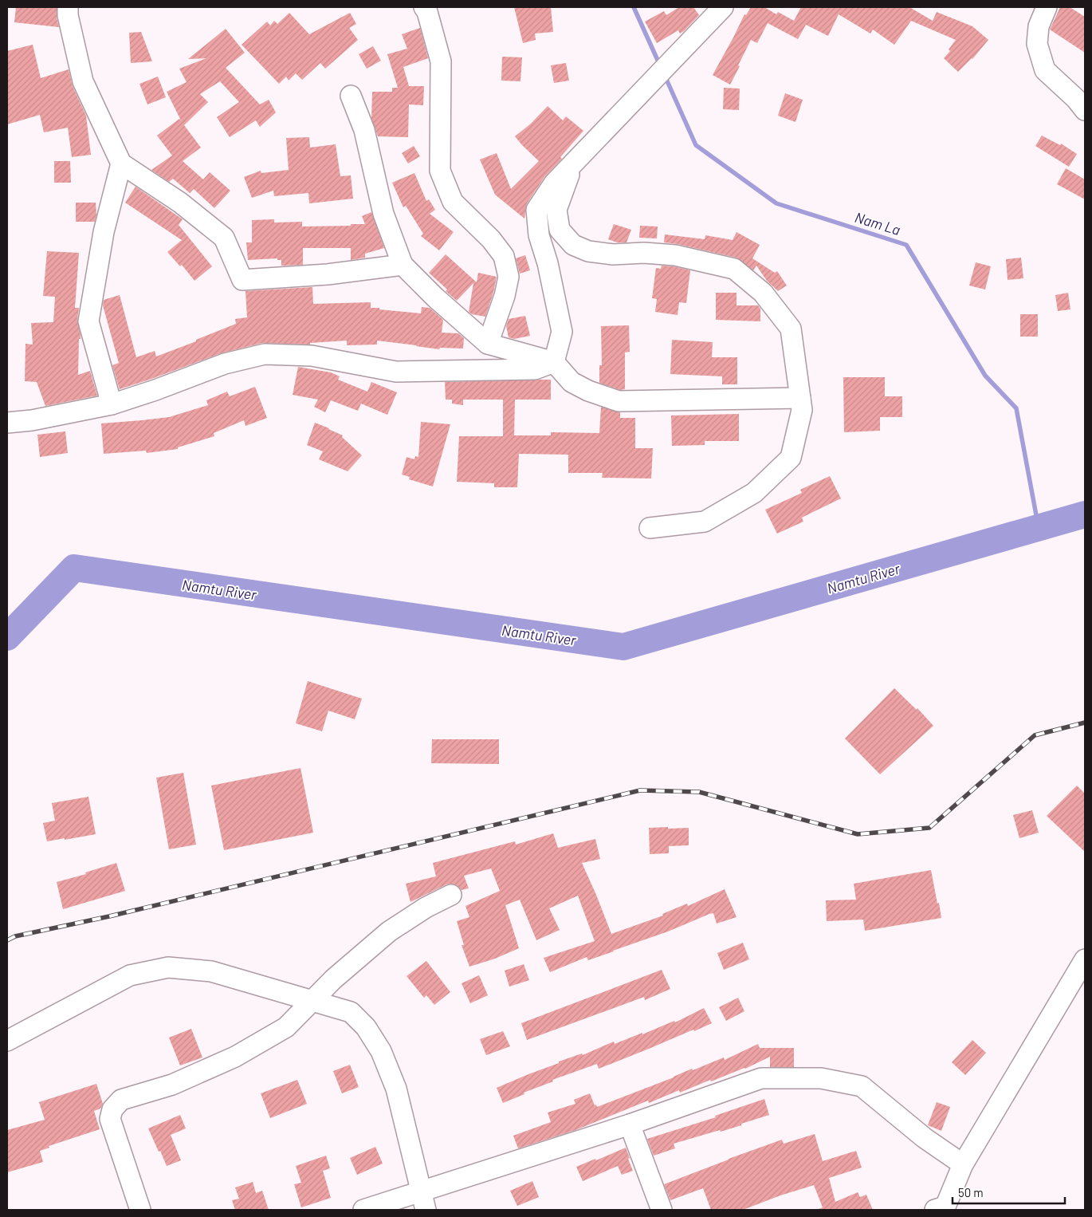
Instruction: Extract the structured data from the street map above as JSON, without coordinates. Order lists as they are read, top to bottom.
{
  "water": ["Nam La", "Namtu River"],
  "scale_bar": "50 m"
}
